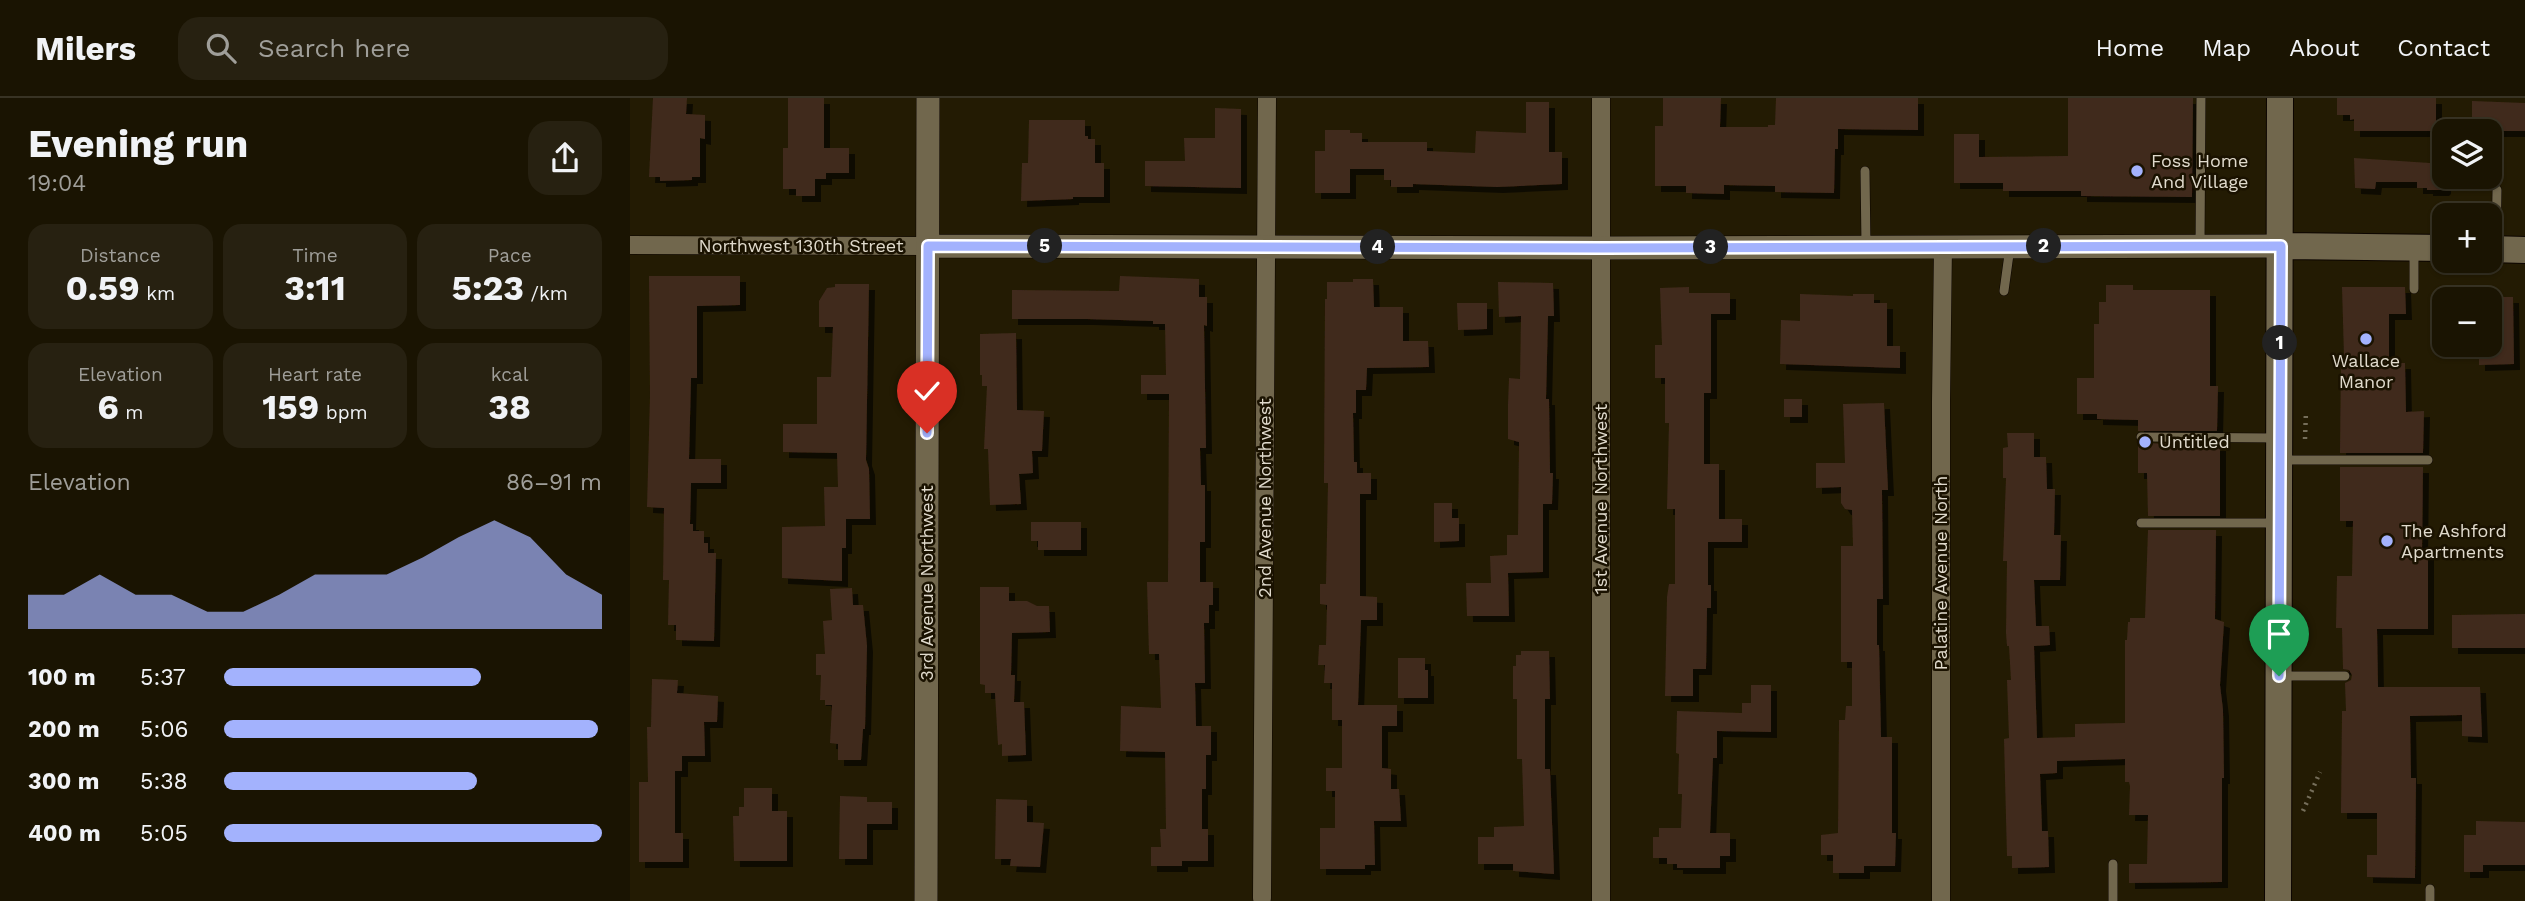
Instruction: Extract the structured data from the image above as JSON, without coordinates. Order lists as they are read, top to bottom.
{
  "streets": {
    "street": [
      "Northwest 130th Street",
      "2nd Avenue Northwest",
      "1st Avenue Northwest",
      "Palatine Avenue North",
      "3rd Avenue Northwest"
    ]
  },
  "crossings": [
    ["Northwest 130th Street", "2nd Avenue Northwest"],
    ["Northwest 130th Street", "1st Avenue Northwest"],
    ["Northwest 130th Street", "Palatine Avenue North"],
    ["Northwest 130th Street", "3rd Avenue Northwest"]
  ],
  "places": [
    "Foss Home And Village",
    "Wallace Manor",
    "Untitled",
    "The Ashford Apartments"
  ],
  "page": {
    "header": "Milers",
    "search": "Search here",
    "nav": [
      "Home",
      "Map",
      "About",
      "Contact"
    ],
    "heading": ["Evening run", "19:04"],
    "map_buttons": ["+", "−"],
    "stats": [
      ["Distance", "0.59 km"],
      ["Time", "3:11"],
      ["Pace", "5:23 /km"],
      ["Elevation", "6 m"],
      ["Heart rate", "159 bpm"],
      ["kcal", "38"]
    ],
    "pins": [
      "2",
      "5",
      "3",
      "4",
      "1"
    ],
    "chart": ["Elevation", "86–91 m"],
    "list": [
      {
        "name": "100 m",
        "note": "5:37"
      },
      {
        "name": "200 m",
        "note": "5:06"
      },
      {
        "name": "300 m",
        "note": "5:38"
      },
      {
        "name": "400 m",
        "note": "5:05"
      }
    ]
  }
}
